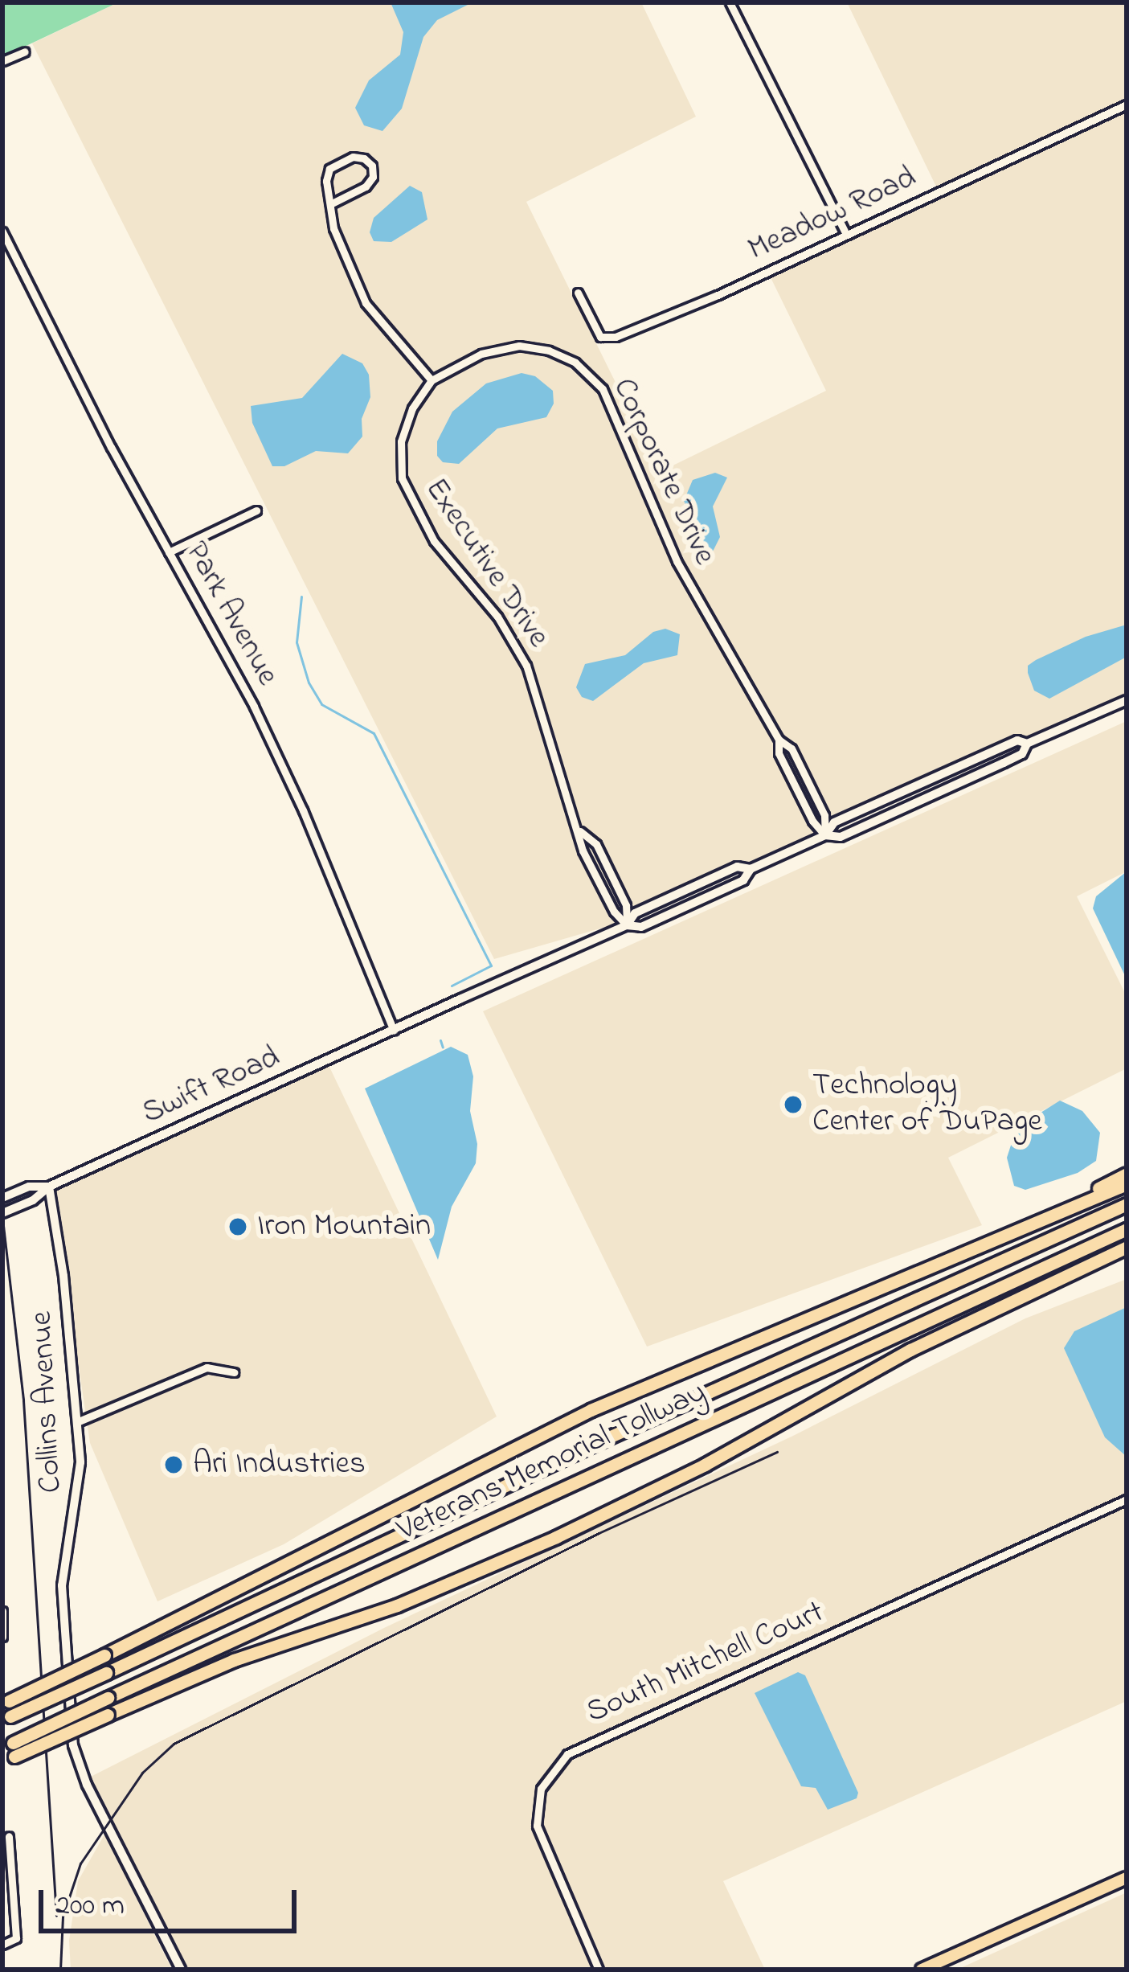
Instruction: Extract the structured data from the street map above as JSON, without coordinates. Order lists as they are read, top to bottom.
{
  "streets": {
    "highway": ["Veterans Memorial Tollway"],
    "street": [
      "Meadow Road",
      "Corporate Drive",
      "Executive Drive",
      "Park Avenue",
      "Swift Road",
      "Collins Avenue",
      "South Mitchell Court"
    ]
  },
  "crossings": [
    ["Corporate Drive", "Executive Drive"],
    ["Corporate Drive", "Swift Road"],
    ["Executive Drive", "Swift Road"],
    ["Park Avenue", "Swift Road"],
    ["Swift Road", "Collins Avenue"]
  ],
  "places": ["Technology Center of DuPage", "Iron Mountain", "Ari Industries"],
  "scale_bar": "200 m"
}
